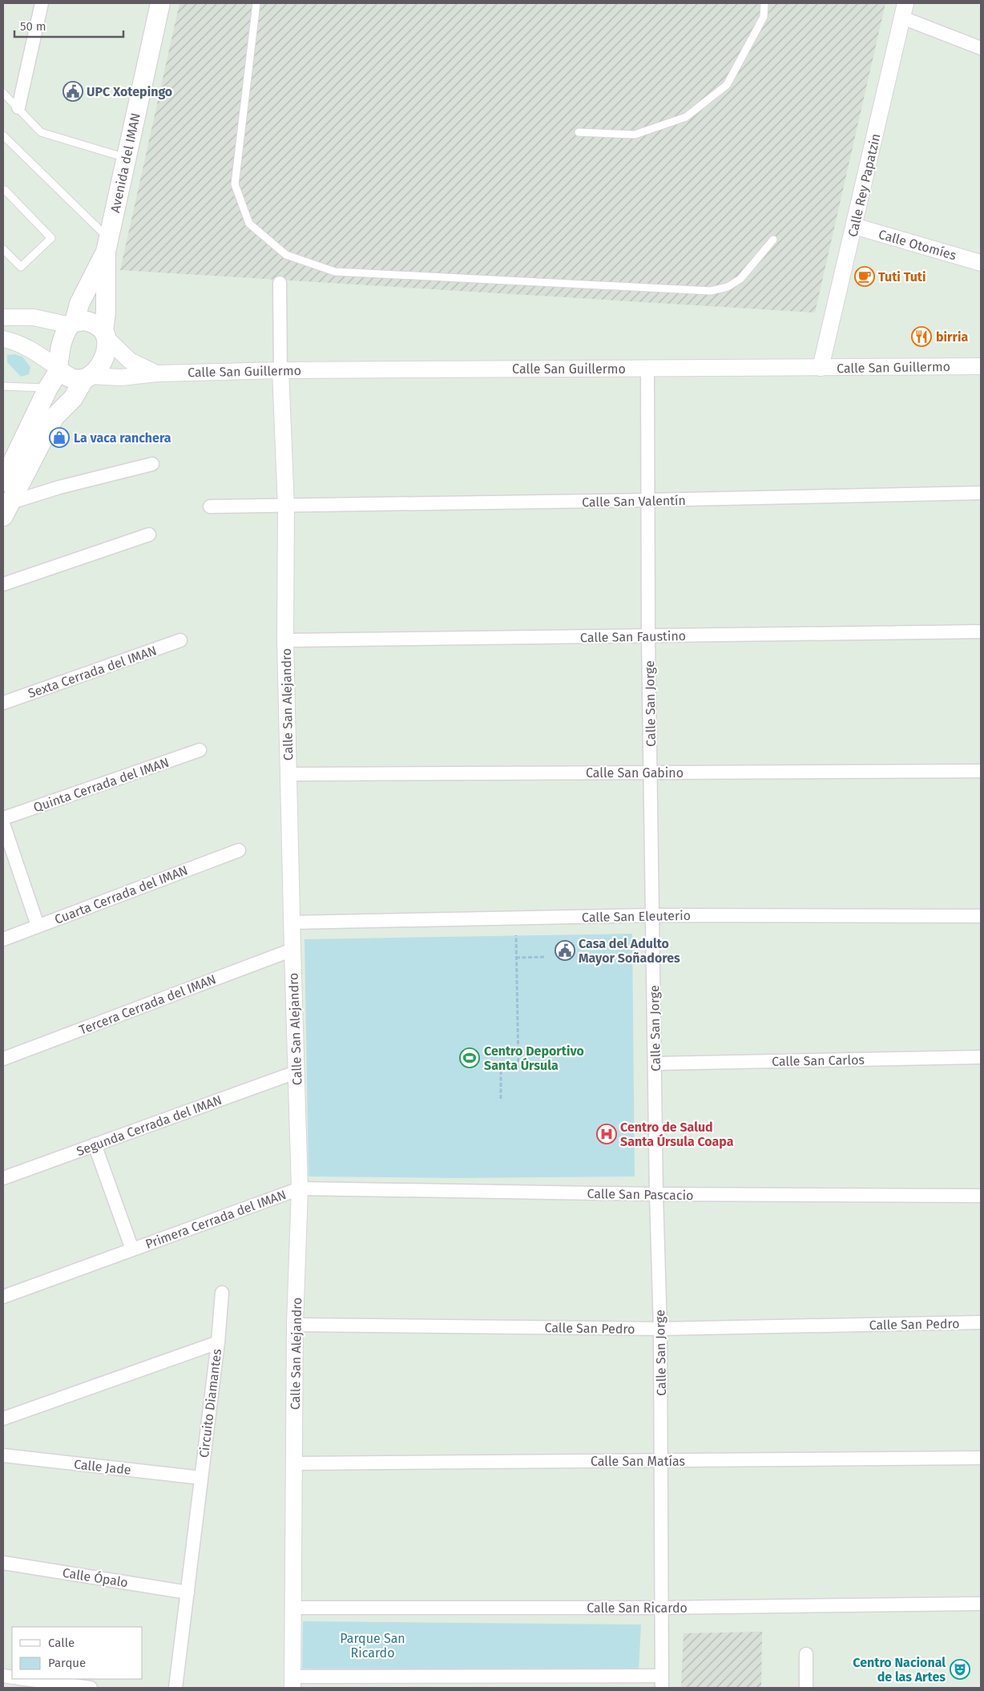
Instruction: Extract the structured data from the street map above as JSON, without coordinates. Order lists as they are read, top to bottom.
{
  "streets": {
    "main road": ["Avenida del IMAN"],
    "street": [
      "Calle Rey Papatzin",
      "Calle Otomíes",
      "Calle San Guillermo",
      "Calle San Valentín",
      "Calle San Faustino",
      "Sexta Cerrada del IMAN",
      "Calle San Jorge",
      "Calle San Alejandro",
      "Calle San Gabino",
      "Quinta Cerrada del IMAN",
      "Cuarta Cerrada del IMAN",
      "Calle San Eleuterio",
      "Tercera Cerrada del IMAN",
      "Calle San Carlos",
      "Segunda Cerrada del IMAN",
      "Calle San Pascacio",
      "Primera Cerrada del IMAN",
      "Calle San Pedro",
      "Circuito Diamantes",
      "Calle San Matías",
      "Calle Jade",
      "Calle Ópalo",
      "Calle San Ricardo"
    ]
  },
  "crossings": [
    ["Avenida del IMAN", "Calle San Guillermo"],
    ["Calle Rey Papatzin", "Calle Otomíes"],
    ["Calle Rey Papatzin", "Calle San Guillermo"],
    ["Calle San Guillermo", "Calle San Jorge"],
    ["Calle San Guillermo", "Calle San Alejandro"],
    ["Calle San Valentín", "Calle San Jorge"],
    ["Calle San Valentín", "Calle San Alejandro"],
    ["Calle San Faustino", "Calle San Jorge"],
    ["Calle San Faustino", "Calle San Alejandro"],
    ["Calle San Jorge", "Calle San Gabino"],
    ["Calle San Jorge", "Calle San Eleuterio"],
    ["Calle San Jorge", "Calle San Carlos"],
    ["Calle San Jorge", "Calle San Pascacio"],
    ["Calle San Jorge", "Calle San Pedro"],
    ["Calle San Jorge", "Calle San Matías"],
    ["Calle San Jorge", "Calle San Ricardo"],
    ["Calle San Alejandro", "Calle San Gabino"],
    ["Calle San Alejandro", "Calle San Eleuterio"],
    ["Calle San Alejandro", "Tercera Cerrada del IMAN"],
    ["Calle San Alejandro", "Segunda Cerrada del IMAN"],
    ["Calle San Alejandro", "Calle San Pascacio"],
    ["Calle San Alejandro", "Primera Cerrada del IMAN"],
    ["Calle San Alejandro", "Calle San Pedro"],
    ["Calle San Alejandro", "Calle San Matías"],
    ["Calle San Alejandro", "Calle San Ricardo"],
    ["Segunda Cerrada del IMAN", "Primera Cerrada del IMAN"],
    ["Calle San Pascacio", "Primera Cerrada del IMAN"],
    ["Circuito Diamantes", "Calle Jade"],
    ["Circuito Diamantes", "Calle Ópalo"]
  ],
  "parks": ["Parque San Ricardo"],
  "places": {
    "public building": ["UPC Xotepingo", "Casa del Adulto Mayor Soñadores"],
    "cafe": ["Tuti Tuti"],
    "restaurant": ["birria"],
    "shop": ["La vaca ranchera"],
    "sports": ["Centro Deportivo Santa Úrsula"],
    "hospital": ["Centro de Salud Santa Úrsula Coapa"],
    "theatre": ["Centro Nacional de las Artes"]
  },
  "legend": ["Calle", "Parque"],
  "scale_bar": "50 m"
}
